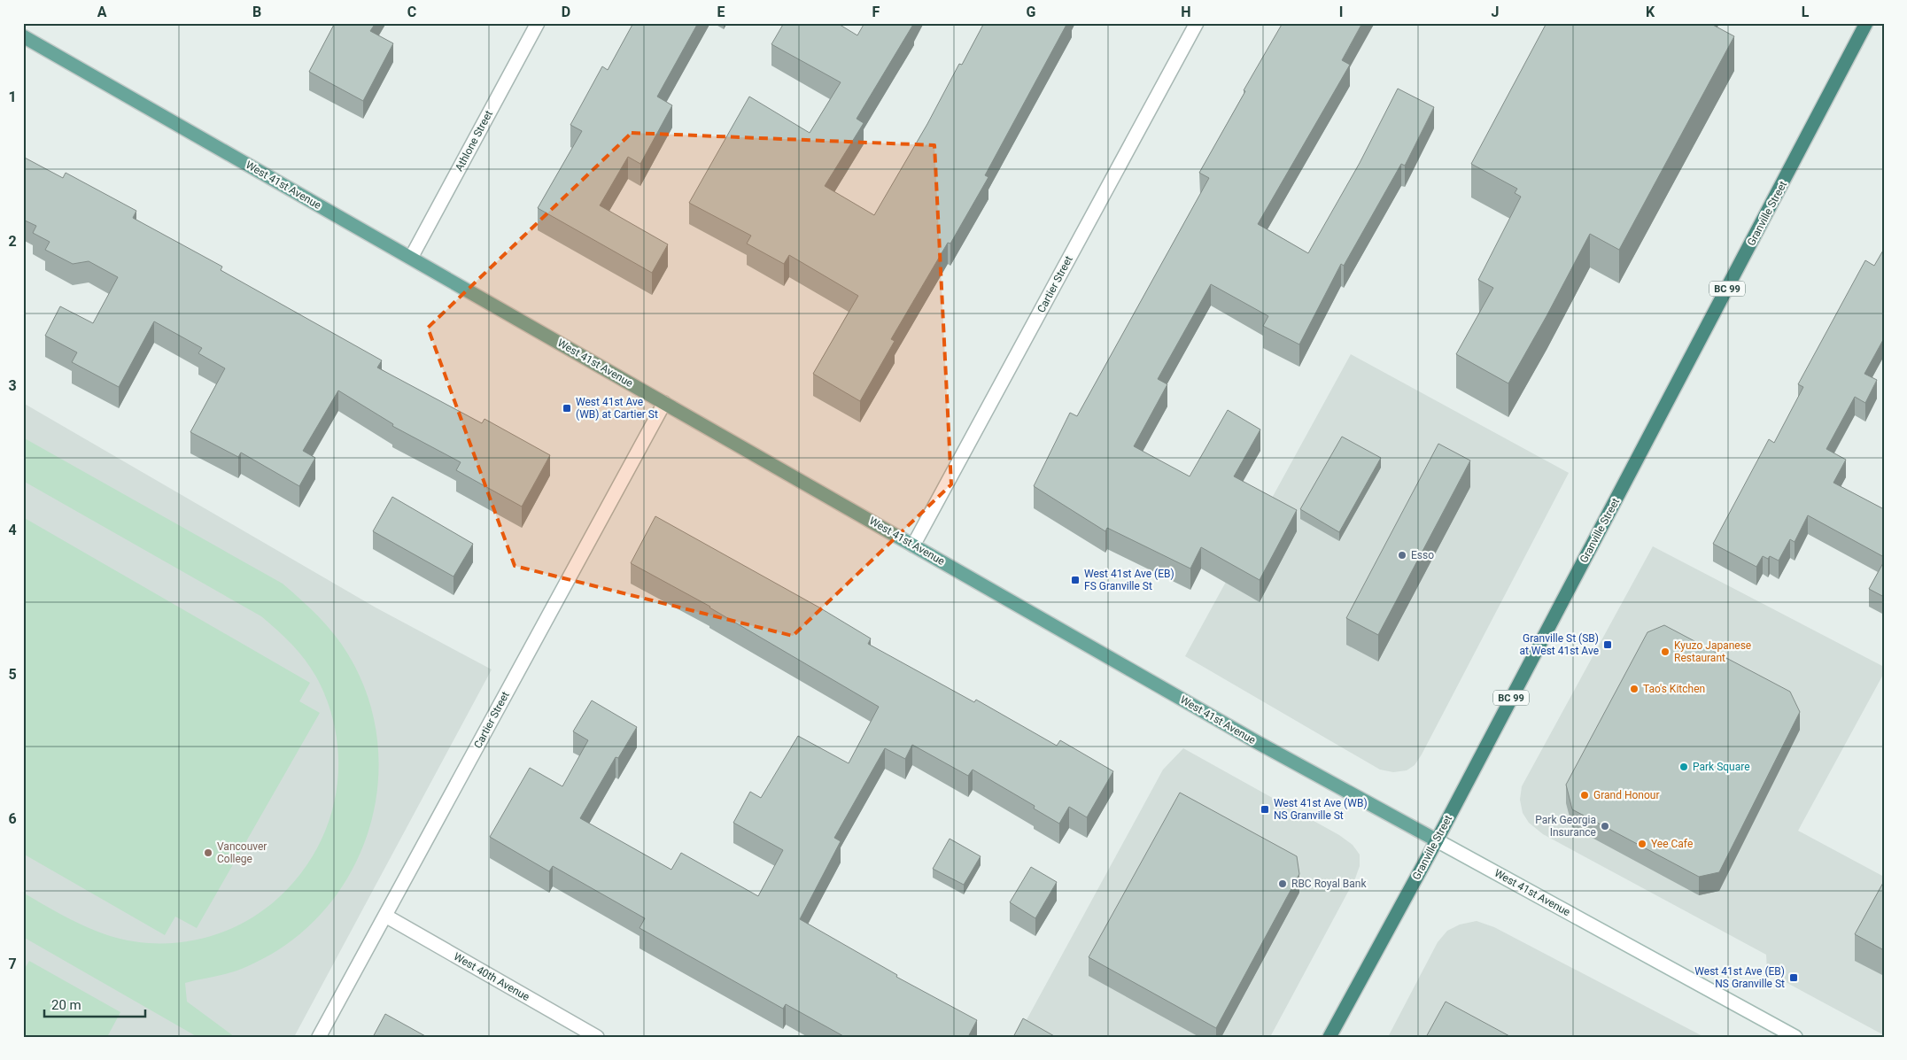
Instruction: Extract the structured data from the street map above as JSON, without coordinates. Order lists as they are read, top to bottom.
{
  "streets": {
    "highway": ["Granville Street", "BC 99"],
    "main road": ["West 41st Avenue"],
    "street": ["Athlone Street", "Cartier Street", "West 40th Avenue"]
  },
  "crossings": [
    ["Athlone Street", "West 41st Avenue"],
    ["West 41st Avenue", "Granville Street"],
    ["West 41st Avenue", "Cartier Street"],
    ["Cartier Street", "West 40th Avenue"]
  ],
  "places": {
    "transit": [
      "West 41st Ave (WB) at Cartier St",
      "West 41st Ave (EB) FS Granville St",
      "Granville St (SB) at West 41st Ave",
      "West 41st Ave (WB) NS Granville St",
      "West 41st Ave (EB) NS Granville St"
    ],
    "other": [
      "Esso",
      "Kyuzo Japanese Restaurant",
      "Tao's Kitchen",
      "Park Square",
      "Grand Honour",
      "Park Georgia Insurance",
      "Yee Cafe",
      "Vancouver College",
      "RBC Royal Bank"
    ]
  },
  "scale_bar": "20 m",
  "grid": {
    "columns": [
      "A",
      "B",
      "C",
      "D",
      "E",
      "F",
      "G",
      "H",
      "I",
      "J",
      "K",
      "L"
    ],
    "rows": [
      "1",
      "2",
      "3",
      "4",
      "5",
      "6",
      "7"
    ]
  }
}
